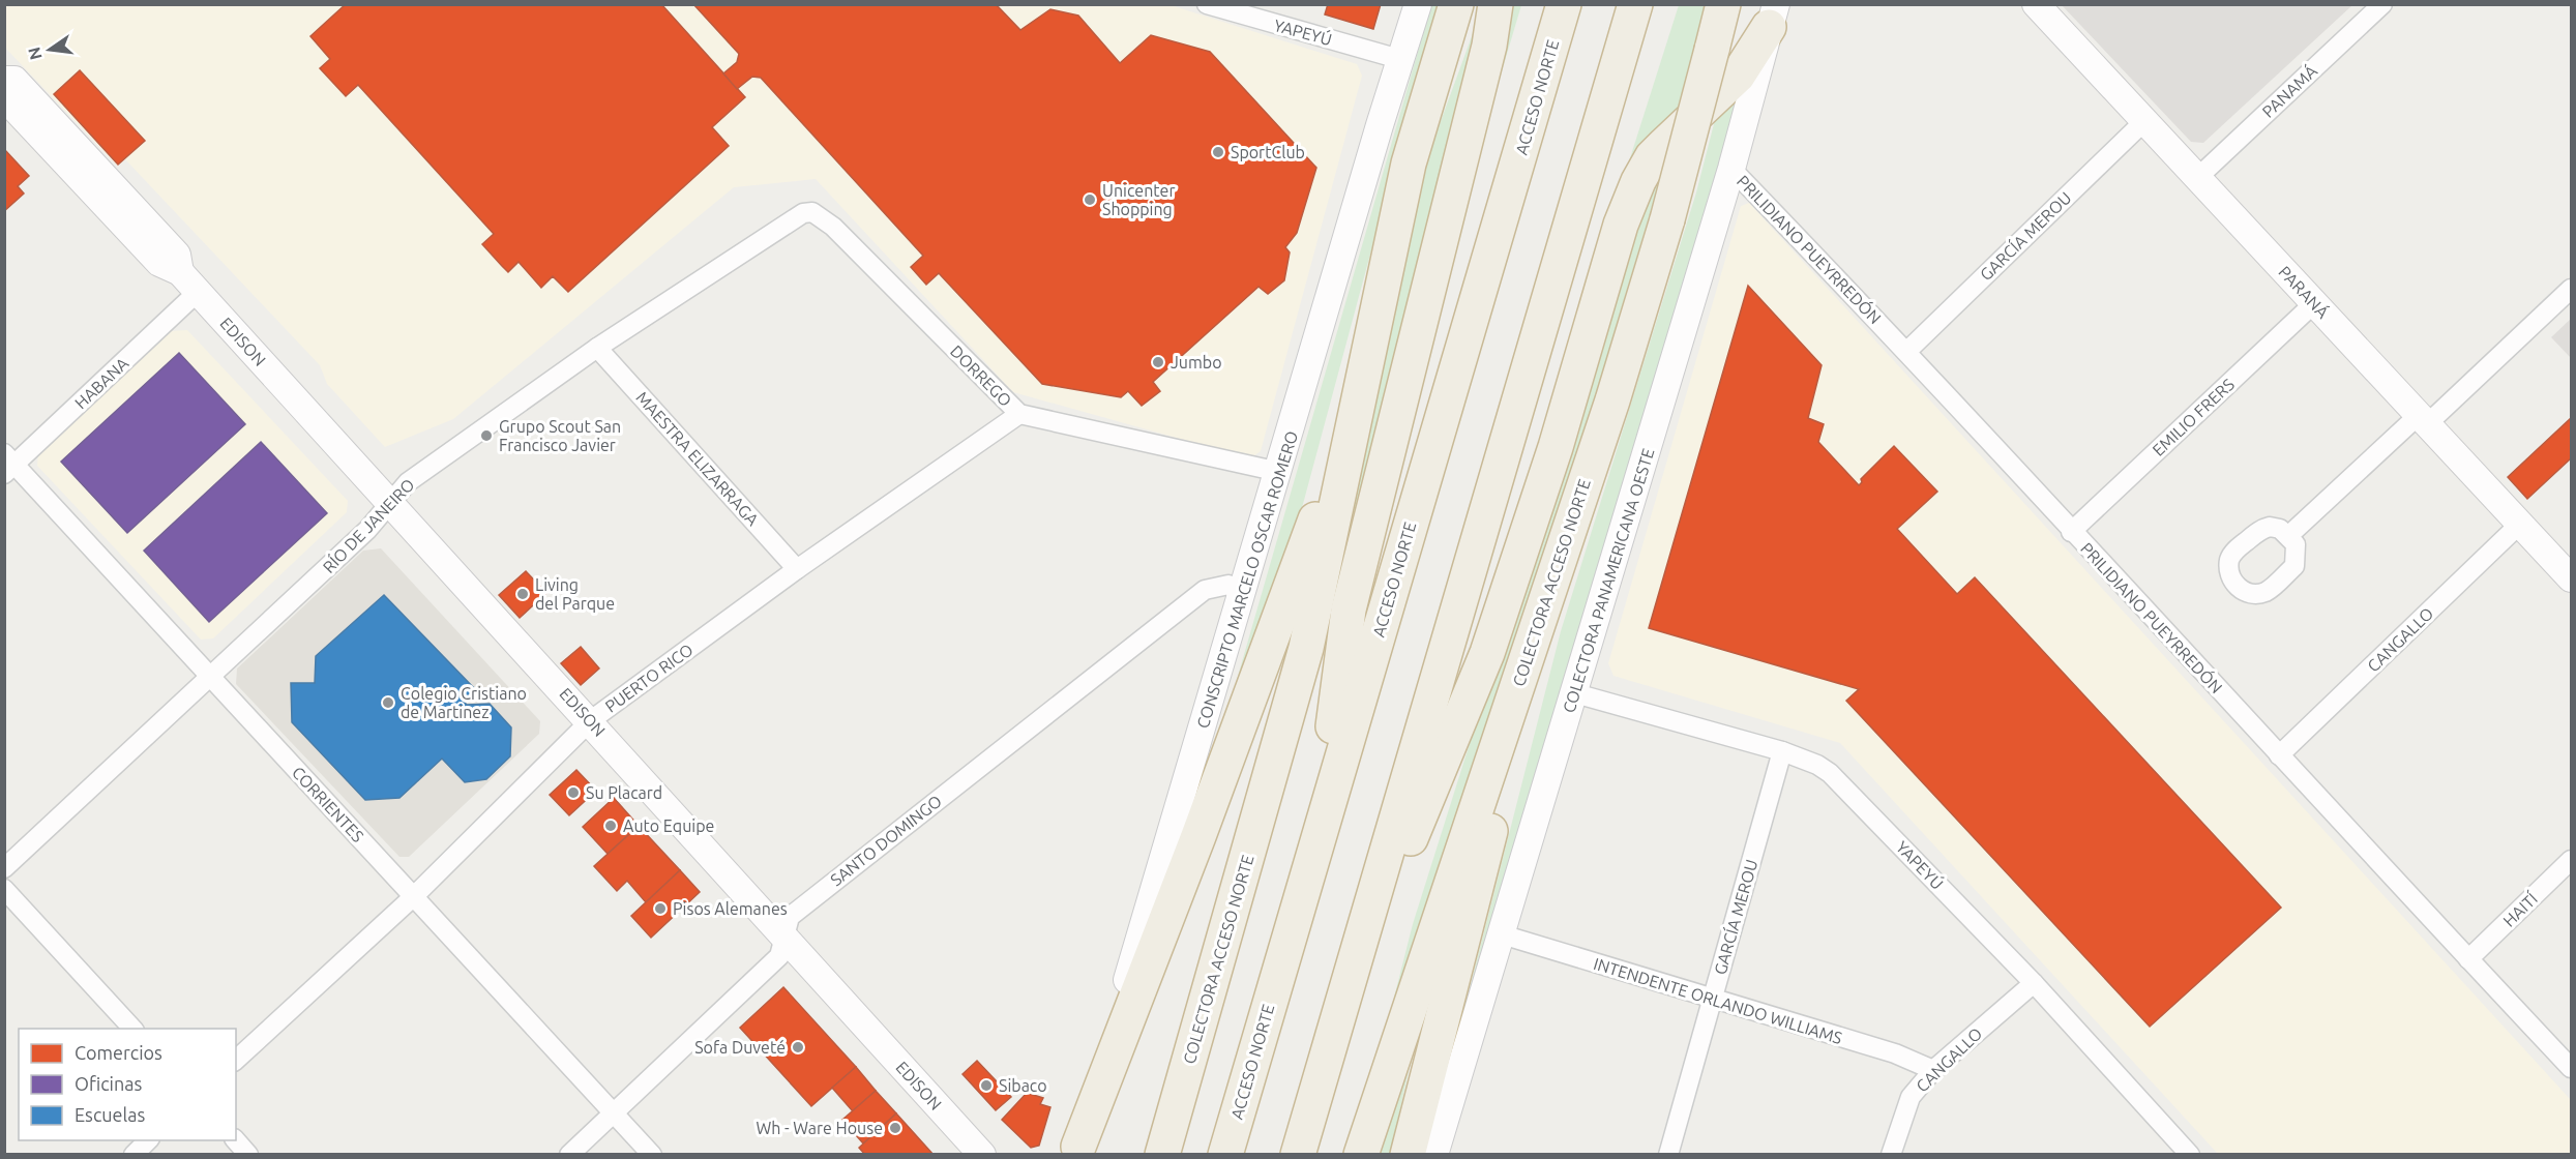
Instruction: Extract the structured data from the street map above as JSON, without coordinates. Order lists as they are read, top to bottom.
{
  "streets": {
    "highway": ["ACCESO NORTE", "COLECTORA ACCESO NORTE"],
    "street": [
      "YAPEYÚ",
      "PANAMÁ",
      "GARCÍA MEROU",
      "PRILIDIANO PUEYRREDÓN",
      "PARANÁ",
      "EDISON",
      "DORREGO",
      "HABANA",
      "EMILIO FRERS",
      "MAESTRA ELIZARRAGA",
      "RÍO DE JANEIRO",
      "CONSCRIPTO MARCELO OSCAR ROMERO",
      "COLECTORA PANAMERICANA OESTE",
      "CANGALLO",
      "PUERTO RICO",
      "CORRIENTES",
      "SANTO DOMINGO",
      "HAITÍ",
      "INTENDENTE ORLANDO WILLIAMS"
    ]
  },
  "crossings": [
    ["YAPEYÚ", "GARCÍA MEROU"],
    ["YAPEYÚ", "CONSCRIPTO MARCELO OSCAR ROMERO"],
    ["YAPEYÚ", "COLECTORA PANAMERICANA OESTE"],
    ["YAPEYÚ", "CANGALLO"],
    ["PANAMÁ", "PARANÁ"],
    ["GARCÍA MEROU", "PRILIDIANO PUEYRREDÓN"],
    ["GARCÍA MEROU", "PARANÁ"],
    ["GARCÍA MEROU", "INTENDENTE ORLANDO WILLIAMS"],
    ["PRILIDIANO PUEYRREDÓN", "EMILIO FRERS"],
    ["PRILIDIANO PUEYRREDÓN", "COLECTORA PANAMERICANA OESTE"],
    ["PRILIDIANO PUEYRREDÓN", "CANGALLO"],
    ["PRILIDIANO PUEYRREDÓN", "HAITÍ"],
    ["PARANÁ", "EMILIO FRERS"],
    ["PARANÁ", "CANGALLO"],
    ["EDISON", "HABANA"],
    ["EDISON", "RÍO DE JANEIRO"],
    ["EDISON", "PUERTO RICO"],
    ["EDISON", "SANTO DOMINGO"],
    ["DORREGO", "RÍO DE JANEIRO"],
    ["DORREGO", "CONSCRIPTO MARCELO OSCAR ROMERO"],
    ["DORREGO", "PUERTO RICO"],
    ["HABANA", "CORRIENTES"],
    ["MAESTRA ELIZARRAGA", "RÍO DE JANEIRO"],
    ["MAESTRA ELIZARRAGA", "PUERTO RICO"],
    ["RÍO DE JANEIRO", "CORRIENTES"],
    ["CONSCRIPTO MARCELO OSCAR ROMERO", "SANTO DOMINGO"],
    ["COLECTORA PANAMERICANA OESTE", "INTENDENTE ORLANDO WILLIAMS"],
    ["CANGALLO", "INTENDENTE ORLANDO WILLIAMS"],
    ["PUERTO RICO", "CORRIENTES"],
    ["CORRIENTES", "SANTO DOMINGO"]
  ],
  "places": [
    "SportClub",
    "Unicenter Shopping",
    "Jumbo",
    "Grupo Scout San Francisco Javier",
    "Living del Parque",
    "Colegio Cristiano de Martinez",
    "Su Placard",
    "Auto Equipe",
    "Pisos Alemanes",
    "Sofa Duveté",
    "Sibaco",
    "Wh - Ware House"
  ],
  "legend": ["Comercios", "Oficinas", "Escuelas"],
  "north": "left"
}
